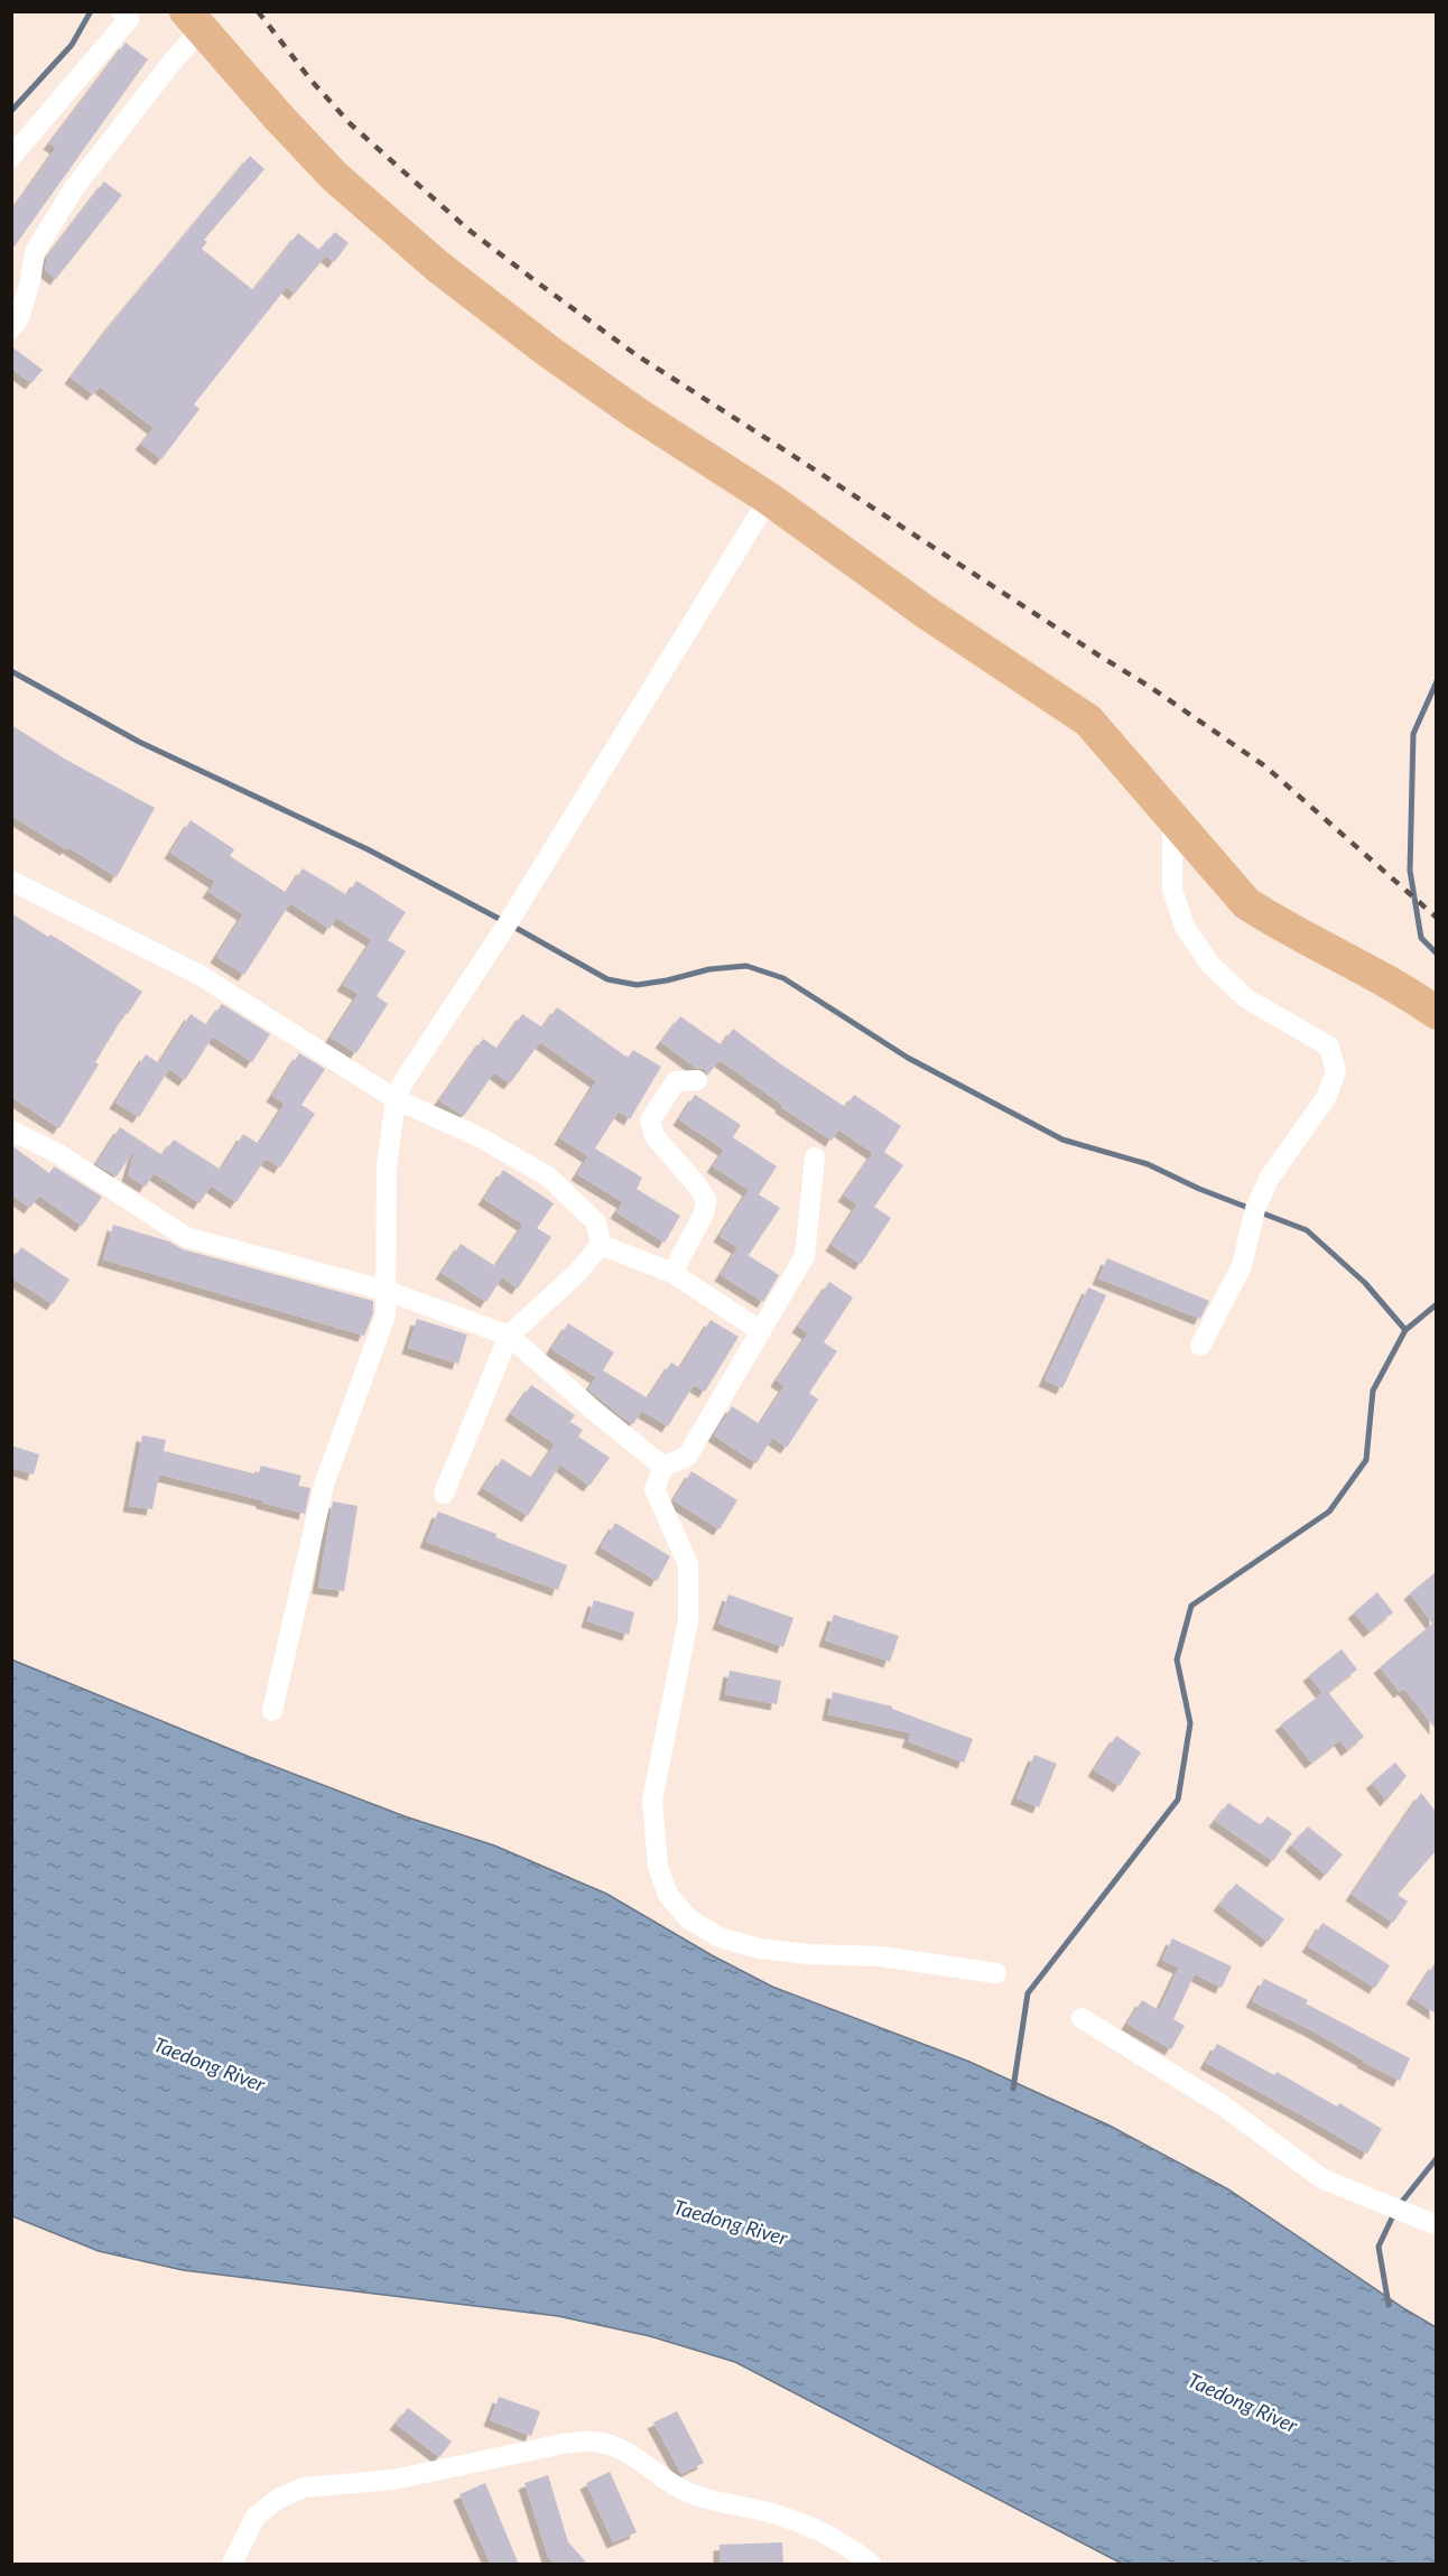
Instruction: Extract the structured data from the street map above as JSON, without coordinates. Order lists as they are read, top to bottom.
{
  "water": ["Taedong River"]
}
